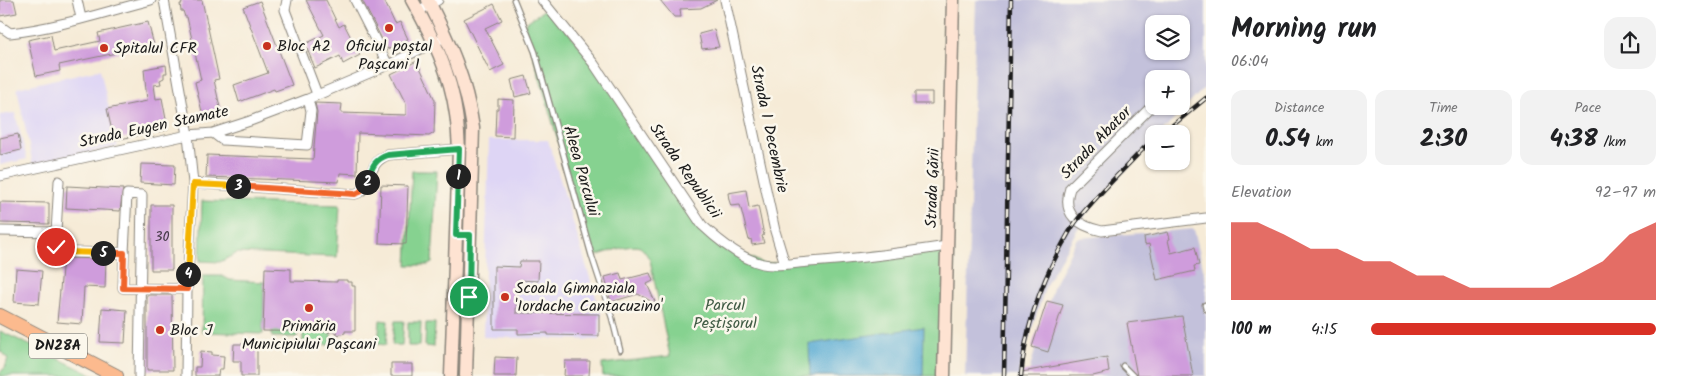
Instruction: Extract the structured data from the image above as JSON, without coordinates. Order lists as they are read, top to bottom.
{
  "streets": {
    "main road": ["Strada Gării", "DN28A"],
    "street": [
      "Strada Eugen Stamate",
      "Strada 1 Decembrie",
      "Strada Abator",
      "Strada Republicii"
    ],
    "lane": ["Aleea Parcului"]
  },
  "crossings": [
    ["Strada 1 Decembrie", "Strada Republicii"],
    ["Strada Republicii", "Strada Gării"]
  ],
  "parks": ["Parcul Peștișorul"],
  "places": [
    "Oficiul poștal Pașcani 1",
    "Bloc A2",
    "Spitalul CFR",
    "Scoala Gimnaziala 'Iordache Cantacuzino'",
    "Primăria Municipiului Pașcani",
    "Bloc J"
  ],
  "house_numbers": ["30"],
  "page": {
    "heading": ["Morning run", "06:04"],
    "map_buttons": ["+", "−"],
    "stats": [
      ["Distance", "0.54 km"],
      ["Time", "2:30"],
      ["Pace", "4:38 /km"]
    ],
    "pins": [
      "1",
      "2",
      "3",
      "5",
      "4"
    ],
    "chart": ["Elevation", "92–97 m"],
    "list": [
      {
        "name": "100 m",
        "note": "4:15"
      }
    ]
  }
}
